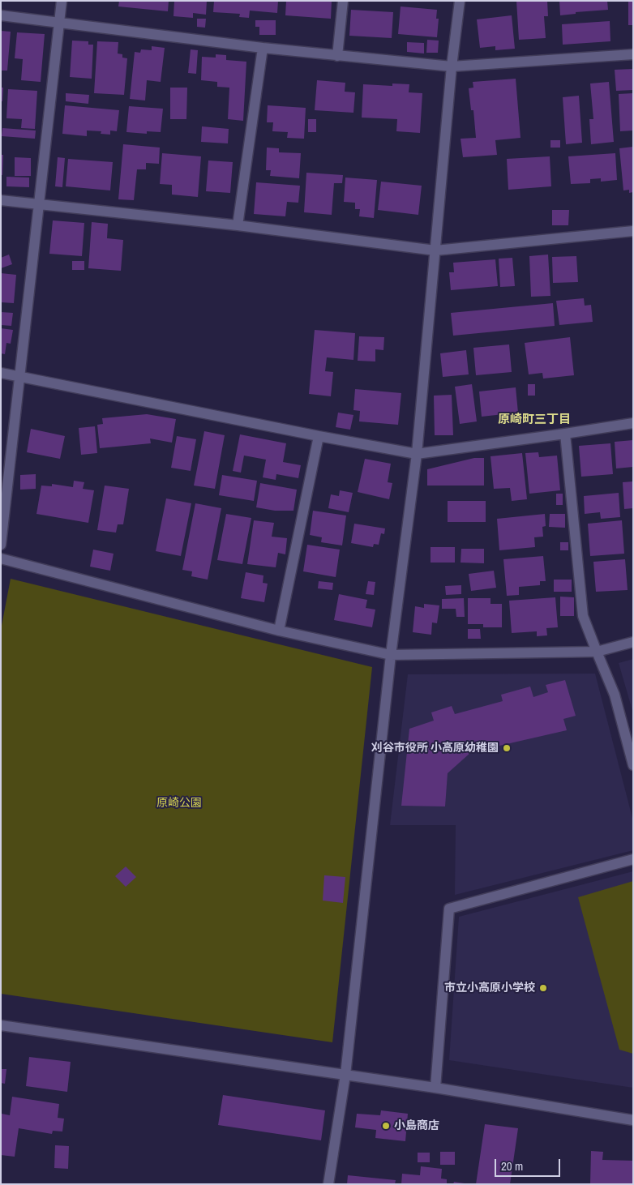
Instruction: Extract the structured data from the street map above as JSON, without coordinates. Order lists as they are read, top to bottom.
{
  "districts": ["原崎町三丁目"],
  "parks": ["原崎公園"],
  "places": ["刈谷市役所 小高原幼稚園", "市立小高原小学校", "小島商店"],
  "scale_bar": "20 m"
}
